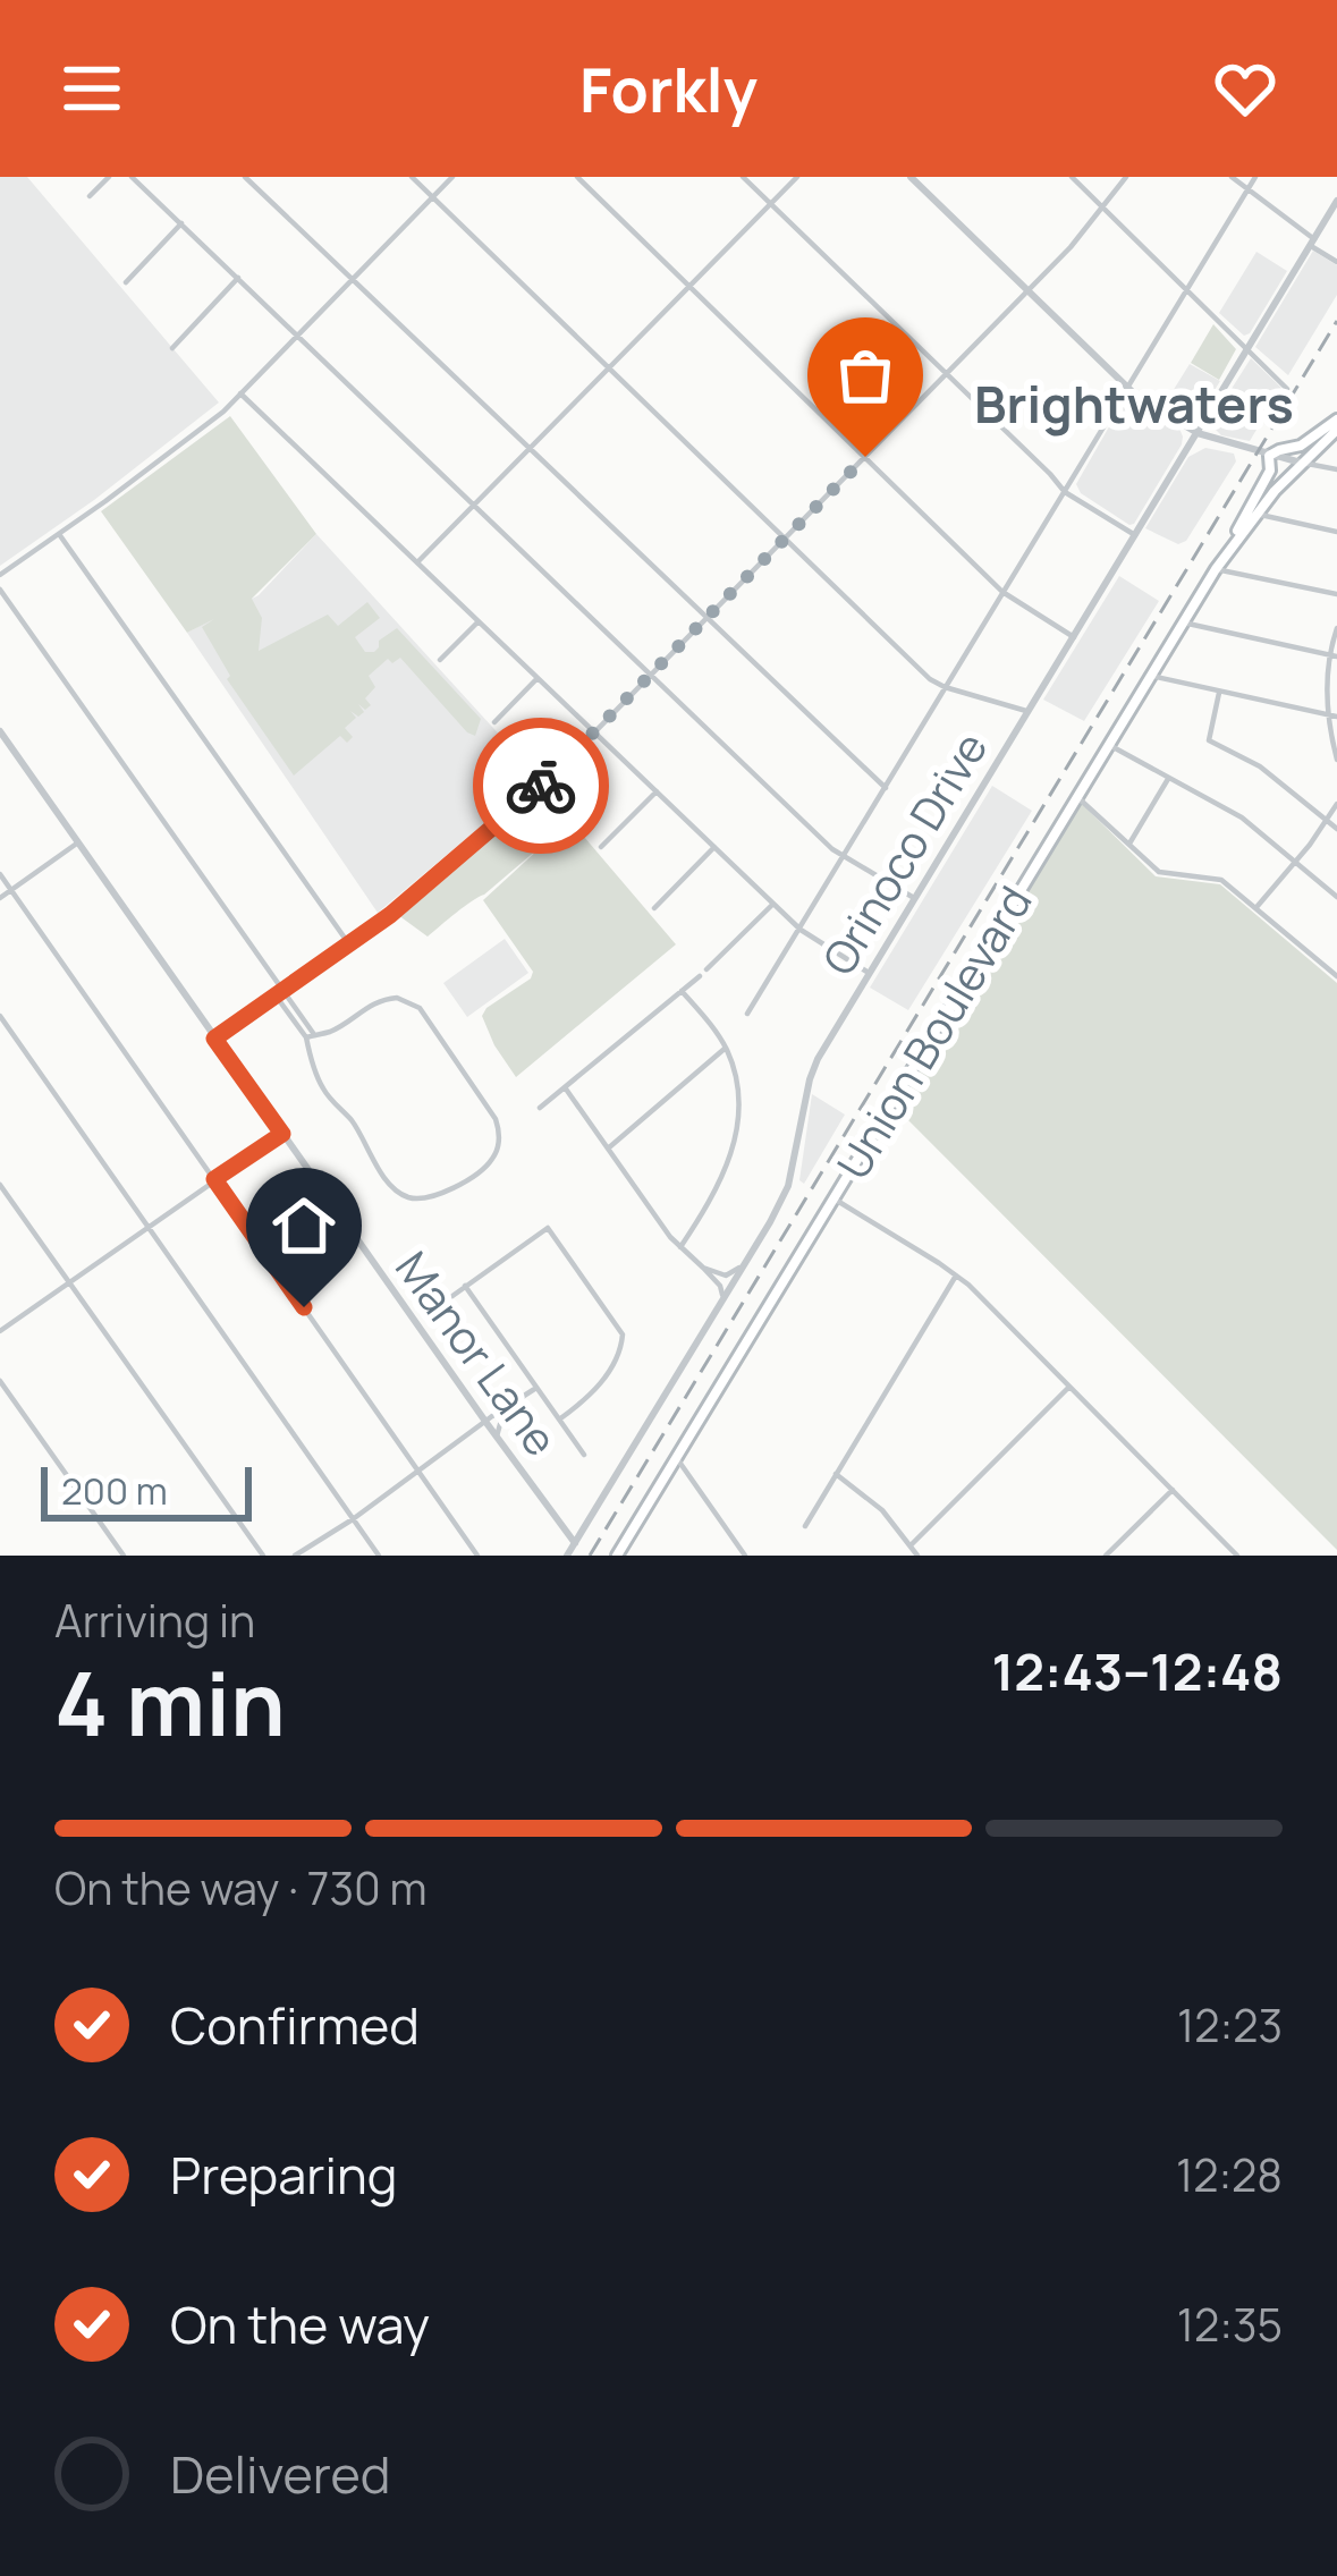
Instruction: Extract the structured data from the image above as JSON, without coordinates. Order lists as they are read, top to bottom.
{
  "streets": {
    "main road": ["Union Boulevard"],
    "street": ["Orinoco Drive", "Manor Lane"]
  },
  "crossings": [
    ["Orinoco Drive", "Manor Lane"]
  ],
  "districts": ["Brightwaters"],
  "scale_bar": "200 m",
  "page": {
    "header": "Forkly",
    "scale": "200 m",
    "heading": ["4 min", "Arriving in", "12:43–12:48"],
    "bar": "On the way · 730 m",
    "list": [
      ["Confirmed", "12:23"],
      ["Preparing", "12:28"],
      ["On the way", "12:35"],
      "Delivered"
    ]
  }
}
